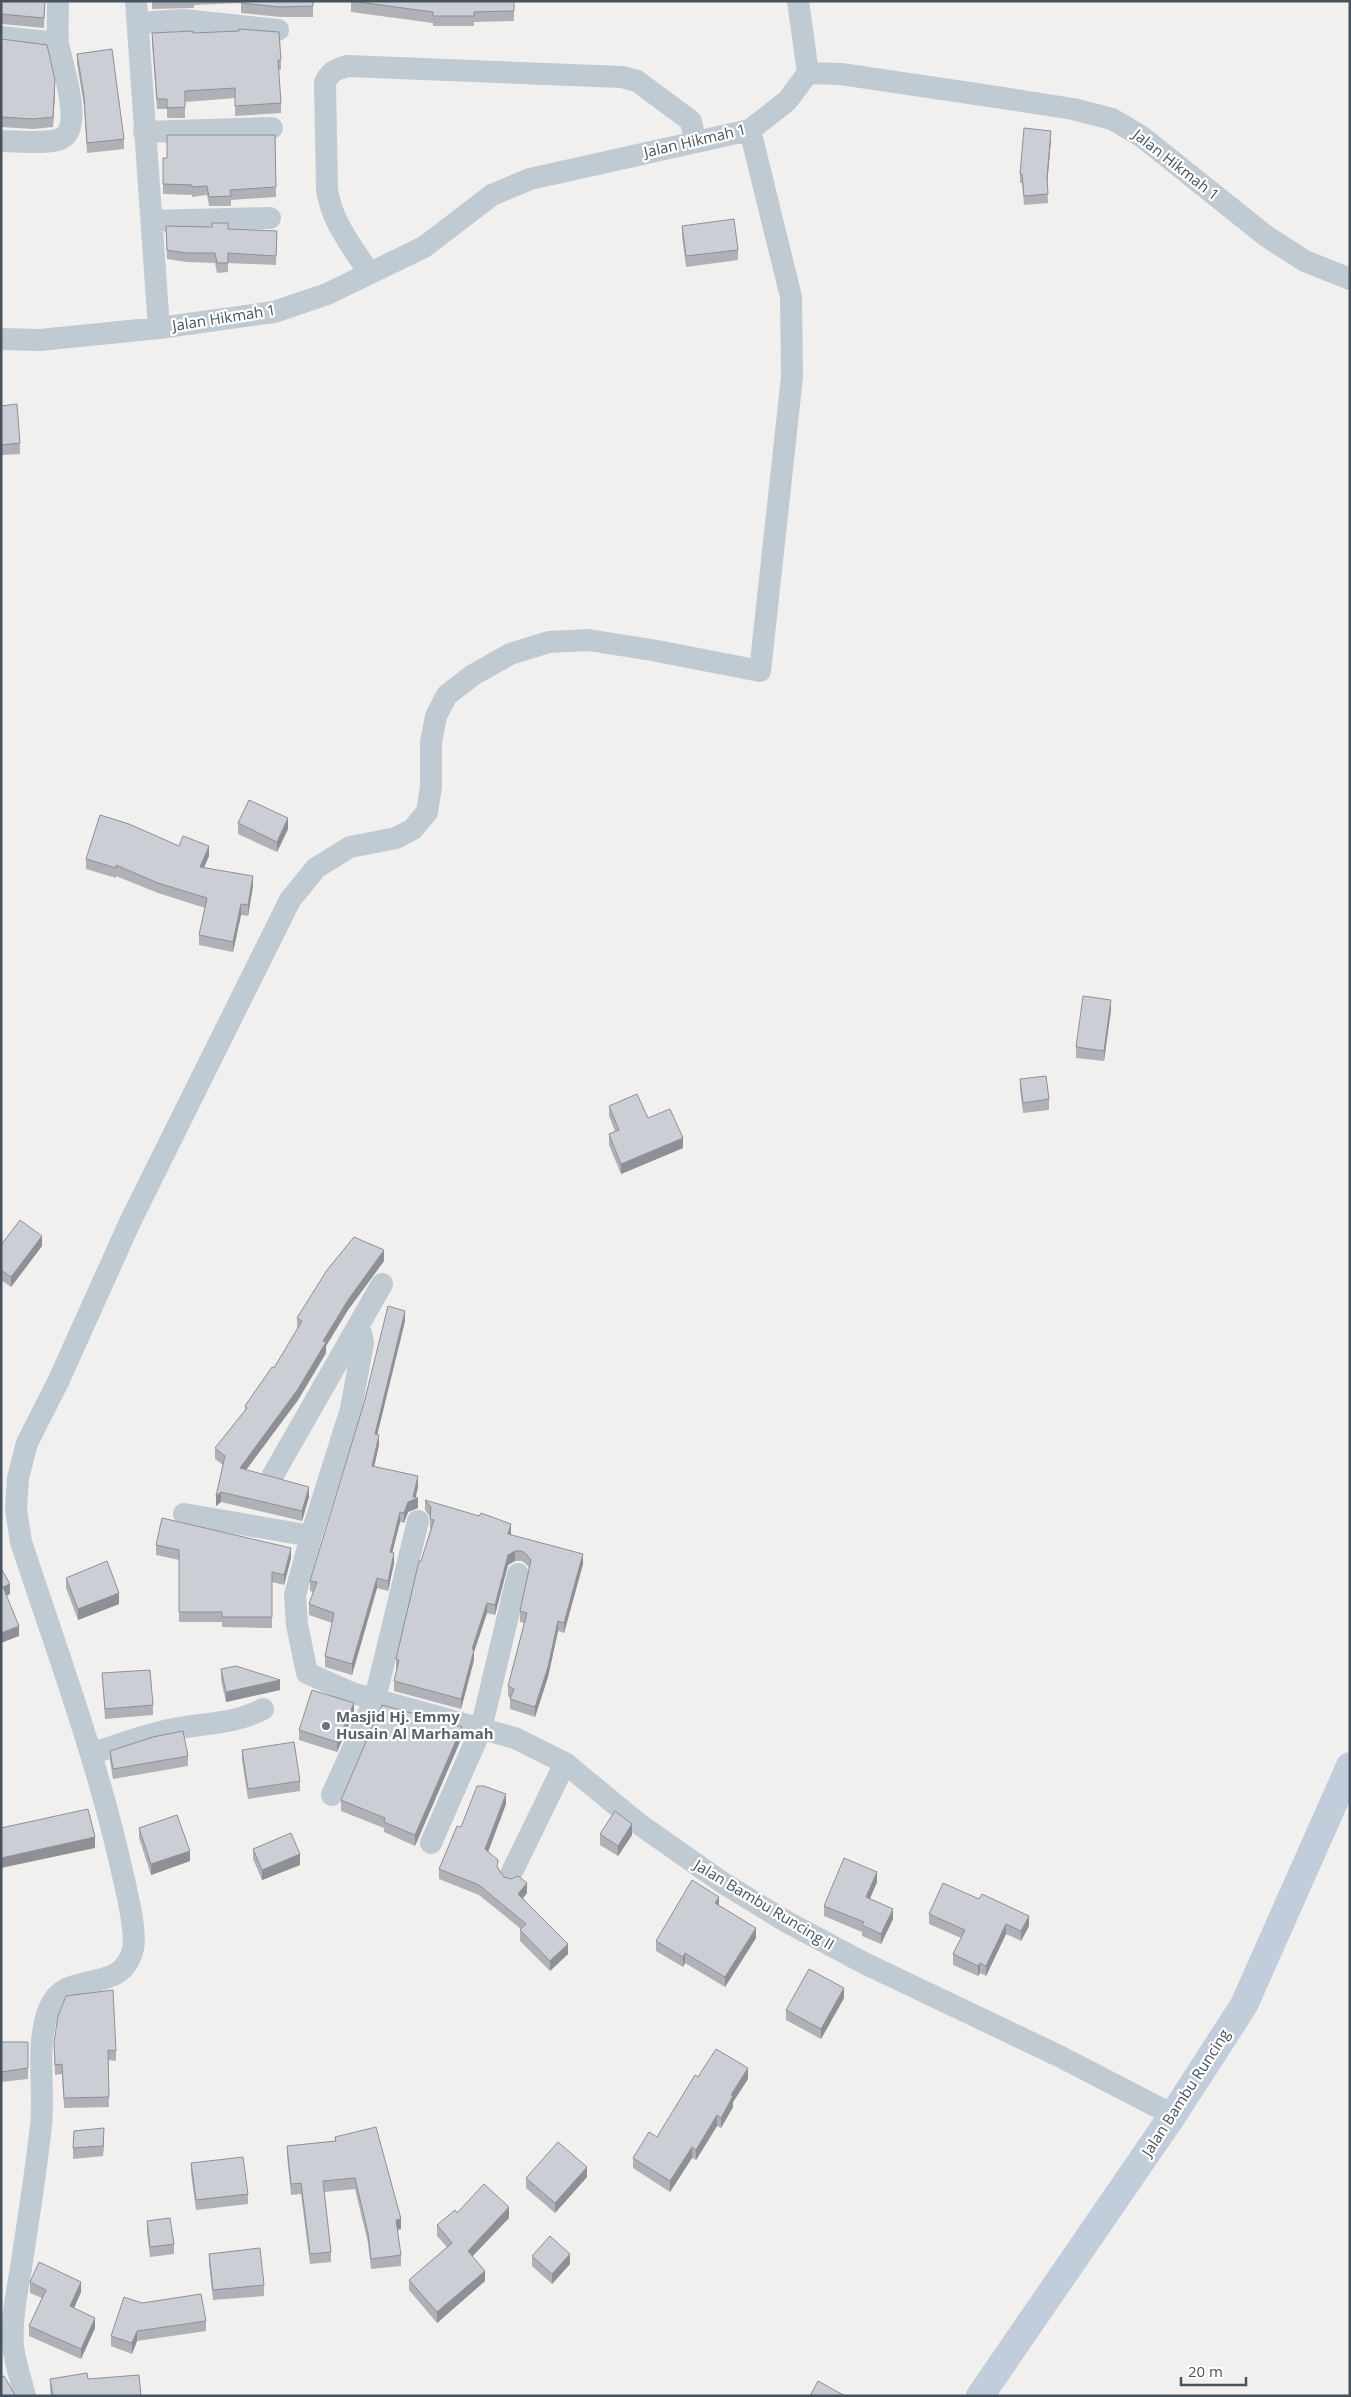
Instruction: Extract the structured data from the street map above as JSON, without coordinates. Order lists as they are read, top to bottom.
{
  "streets": {
    "street": ["Jalan Hikmah 1", "Jalan Bambu Runcing II", "Jalan Bambu Runcing"]
  },
  "crossings": [
    ["Jalan Bambu Runcing II", "Jalan Bambu Runcing"]
  ],
  "places": ["Masjid Hj. Emmy Husain Al Marhamah"],
  "scale_bar": "20 m"
}
